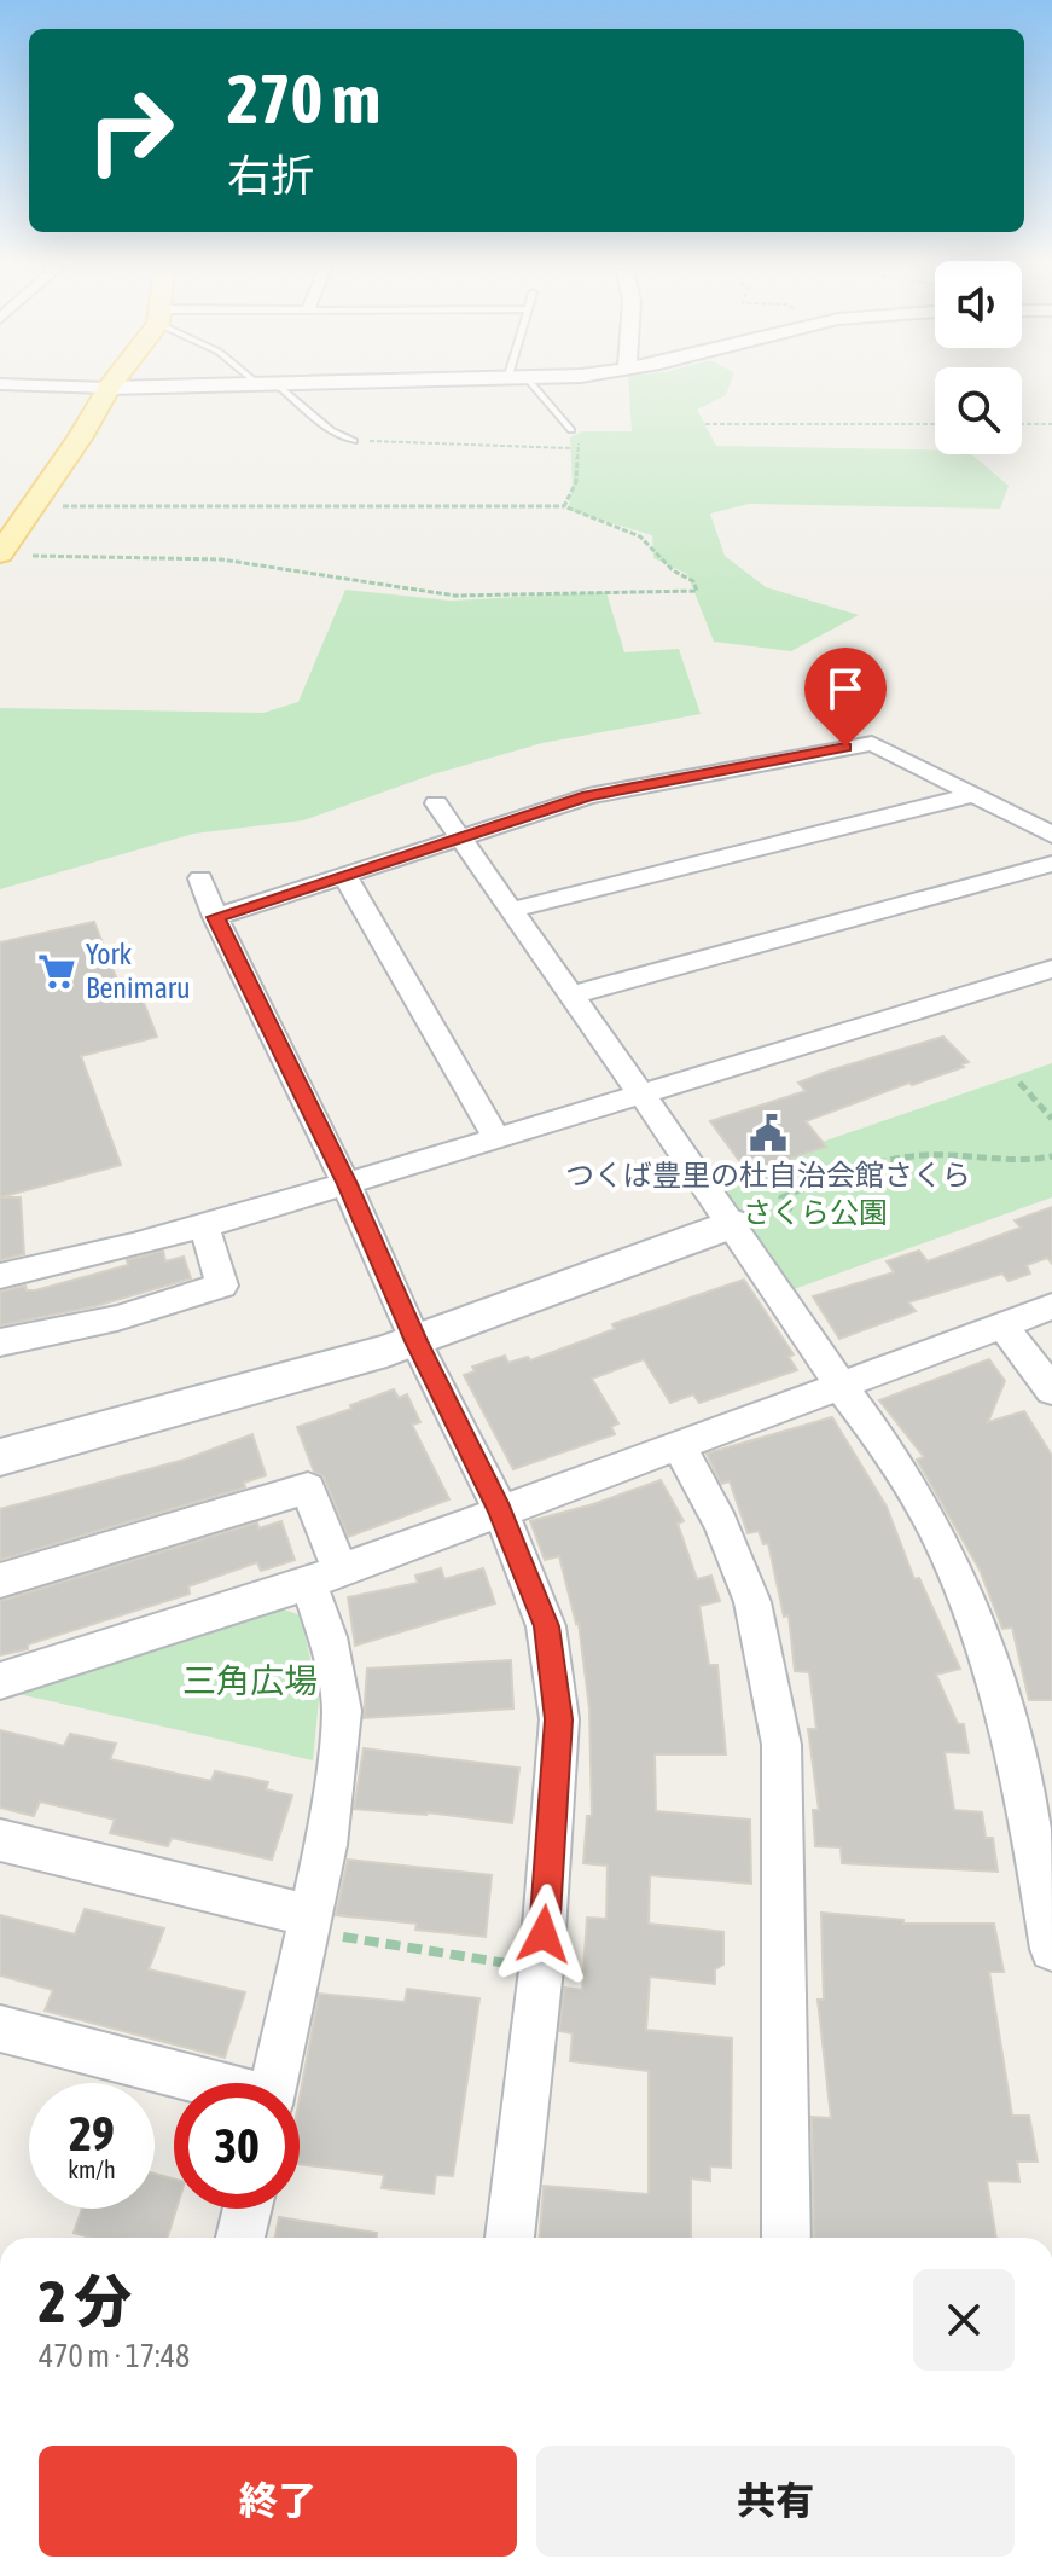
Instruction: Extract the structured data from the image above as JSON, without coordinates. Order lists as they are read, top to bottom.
{
  "parks": ["さくら公園", "三角広場"],
  "places": {
    "supermarket": ["York Benimaru"],
    "public building": ["つくば豊里の杜自治会館さくら"]
  },
  "page": {
    "turn": ["270 m", "右折"],
    "speed": "29 km/h",
    "limit": "30",
    "heading": ["2 分", "470 m · 17:48"],
    "buttons": ["終了", "共有"]
  }
}
